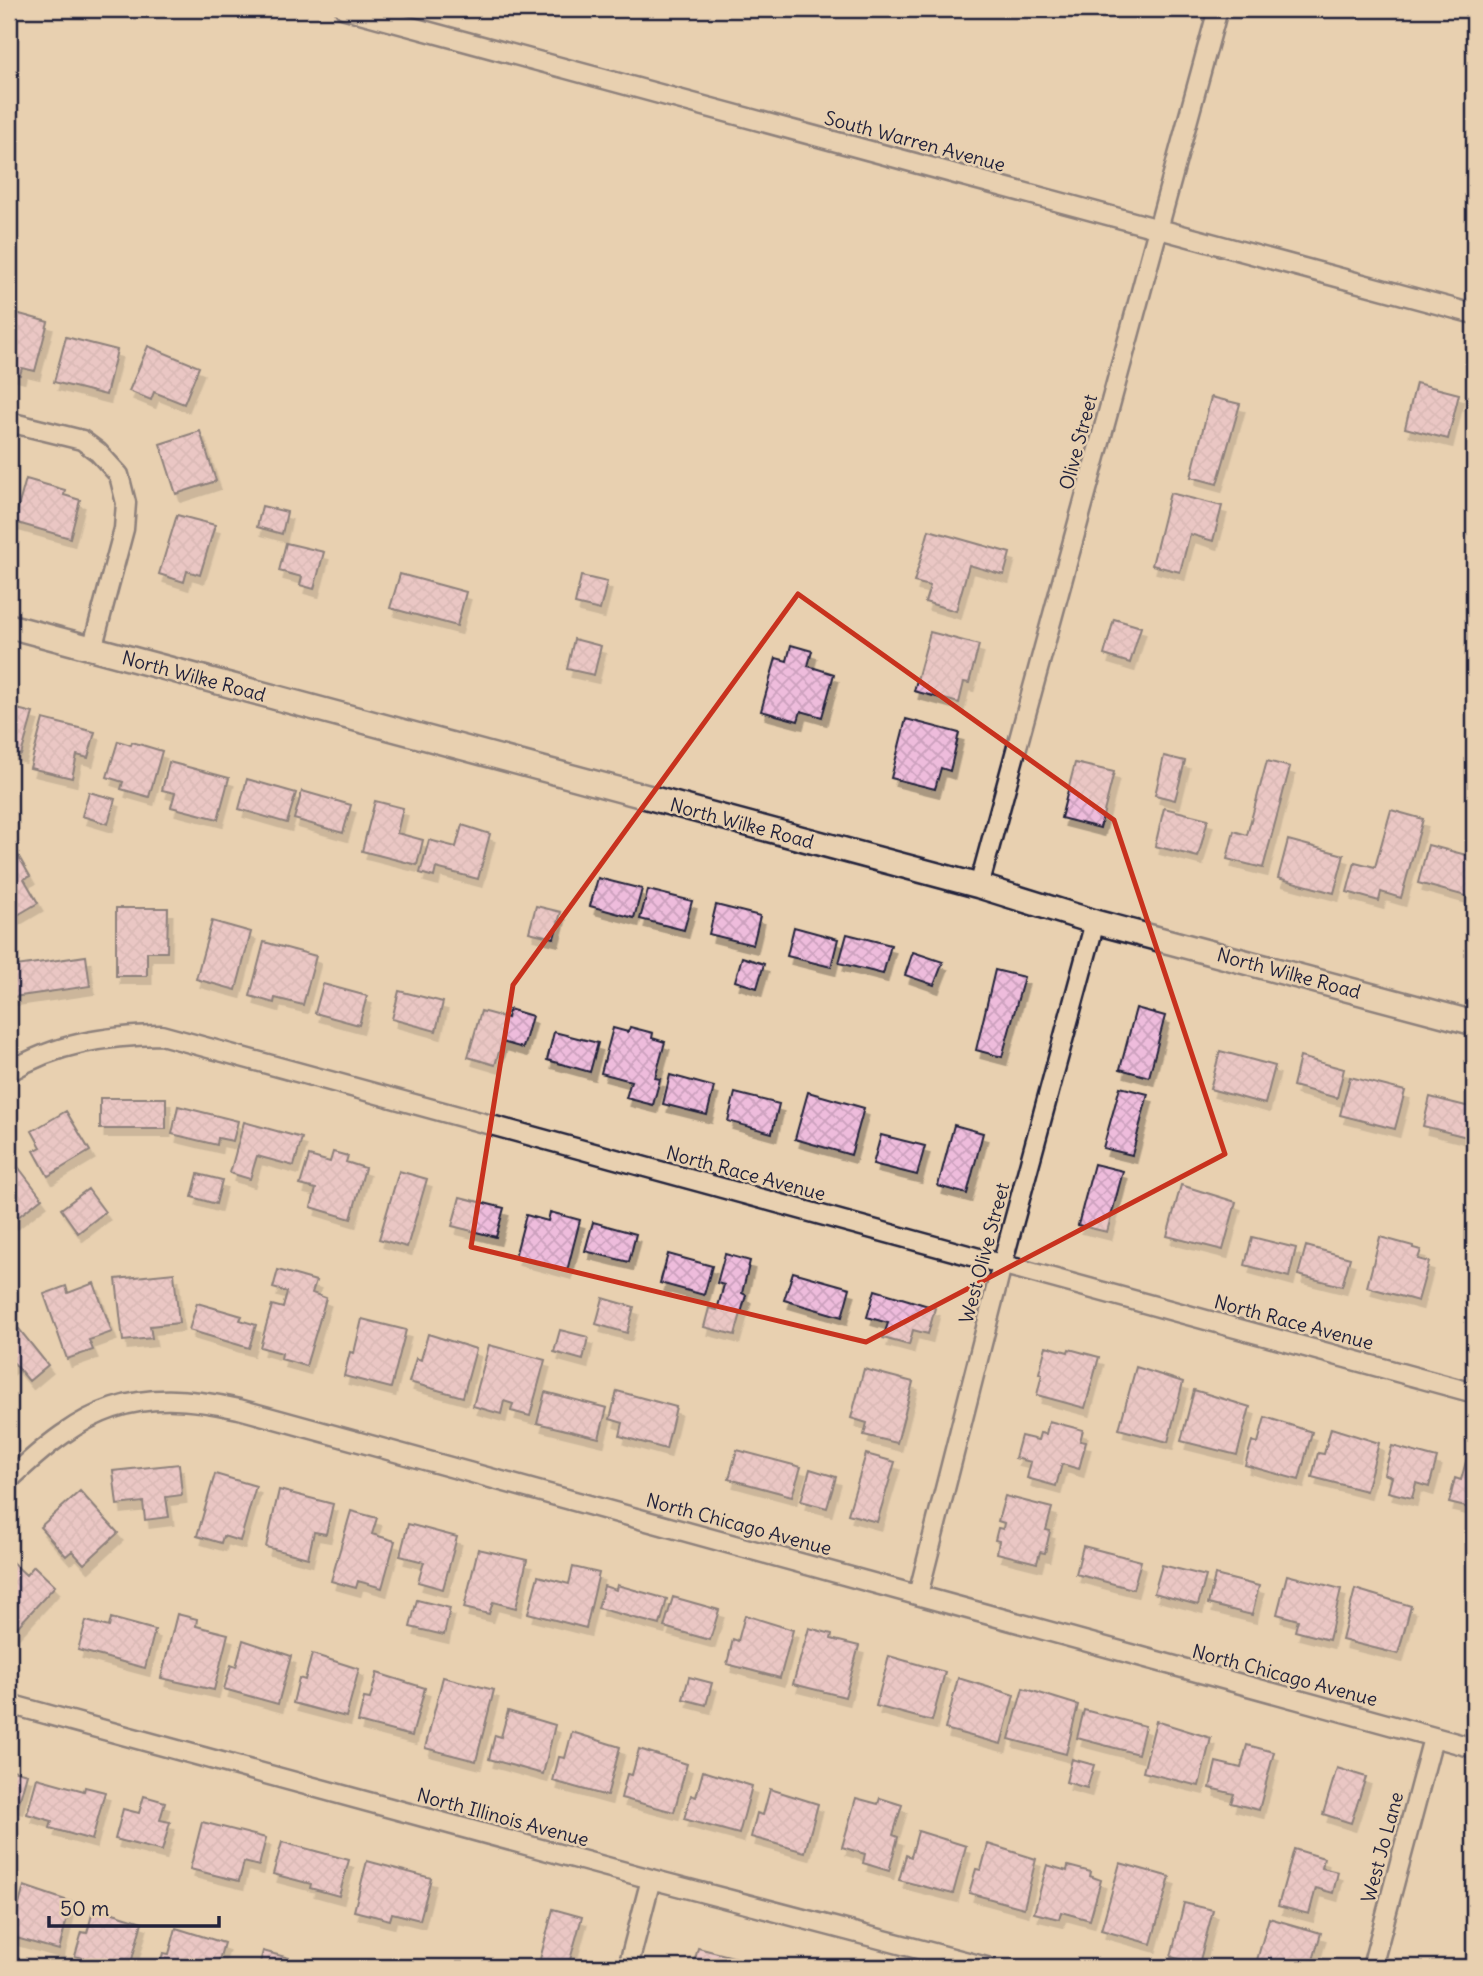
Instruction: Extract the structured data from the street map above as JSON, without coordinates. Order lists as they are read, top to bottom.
{
  "streets": {
    "street": [
      "South Warren Avenue",
      "Olive Street",
      "North Wilke Road",
      "North Race Avenue",
      "West Olive Street",
      "North Chicago Avenue",
      "North Illinois Avenue",
      "West Jo Lane"
    ]
  },
  "crossings": [
    ["South Warren Avenue", "Olive Street"],
    ["Olive Street", "North Wilke Road"],
    ["North Wilke Road", "West Olive Street"],
    ["North Race Avenue", "West Olive Street"],
    ["West Olive Street", "North Chicago Avenue"],
    ["North Chicago Avenue", "West Jo Lane"]
  ],
  "scale_bar": "50 m"
}
